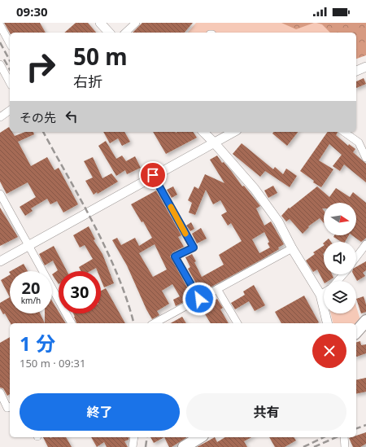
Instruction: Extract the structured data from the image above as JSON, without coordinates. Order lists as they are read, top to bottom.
{
  "north": "right",
  "page": {
    "status": "09:30",
    "turn": ["50 m", "右折"],
    "then": "その先",
    "speed": "20 km/h",
    "limit": "30",
    "heading": ["1 分", "150 m · 09:31"],
    "buttons": ["終了", "共有"]
  }
}
